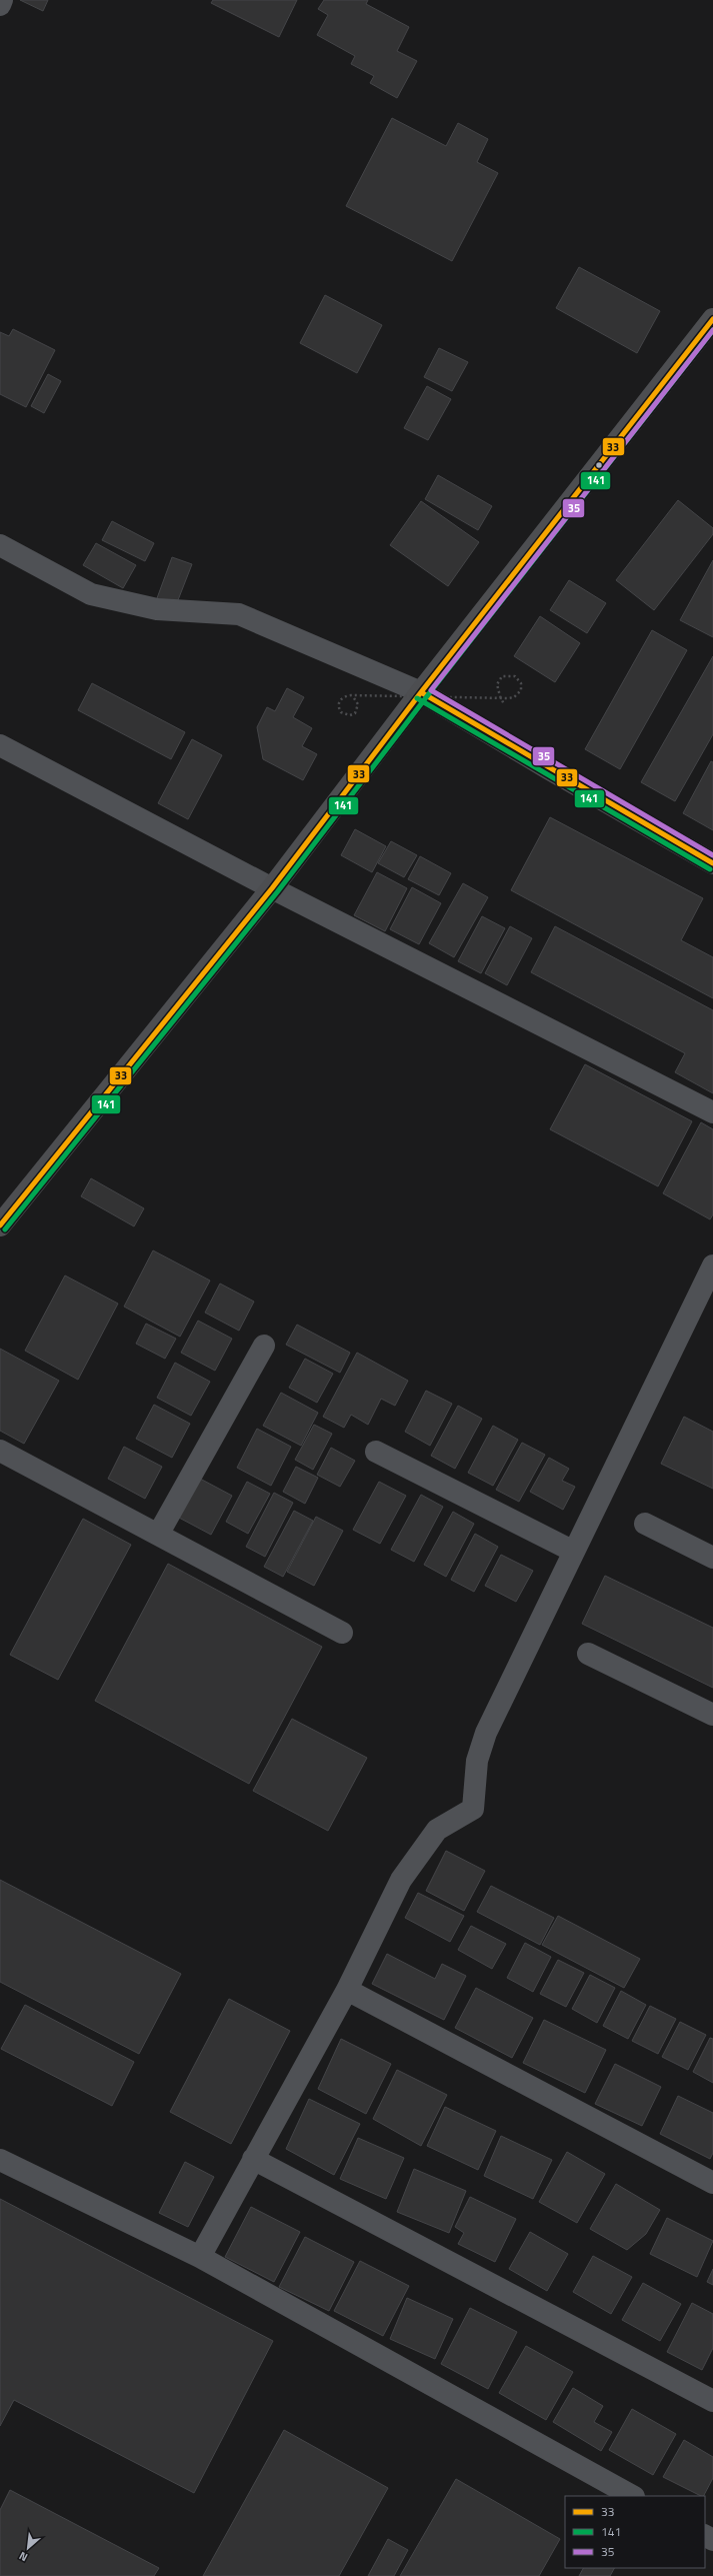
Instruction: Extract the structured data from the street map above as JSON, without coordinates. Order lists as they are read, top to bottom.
{
  "lines": ["transit line 33", "transit line 141", "transit line 35"],
  "legend": ["33", "141", "35"],
  "north": "bottom left"
}
